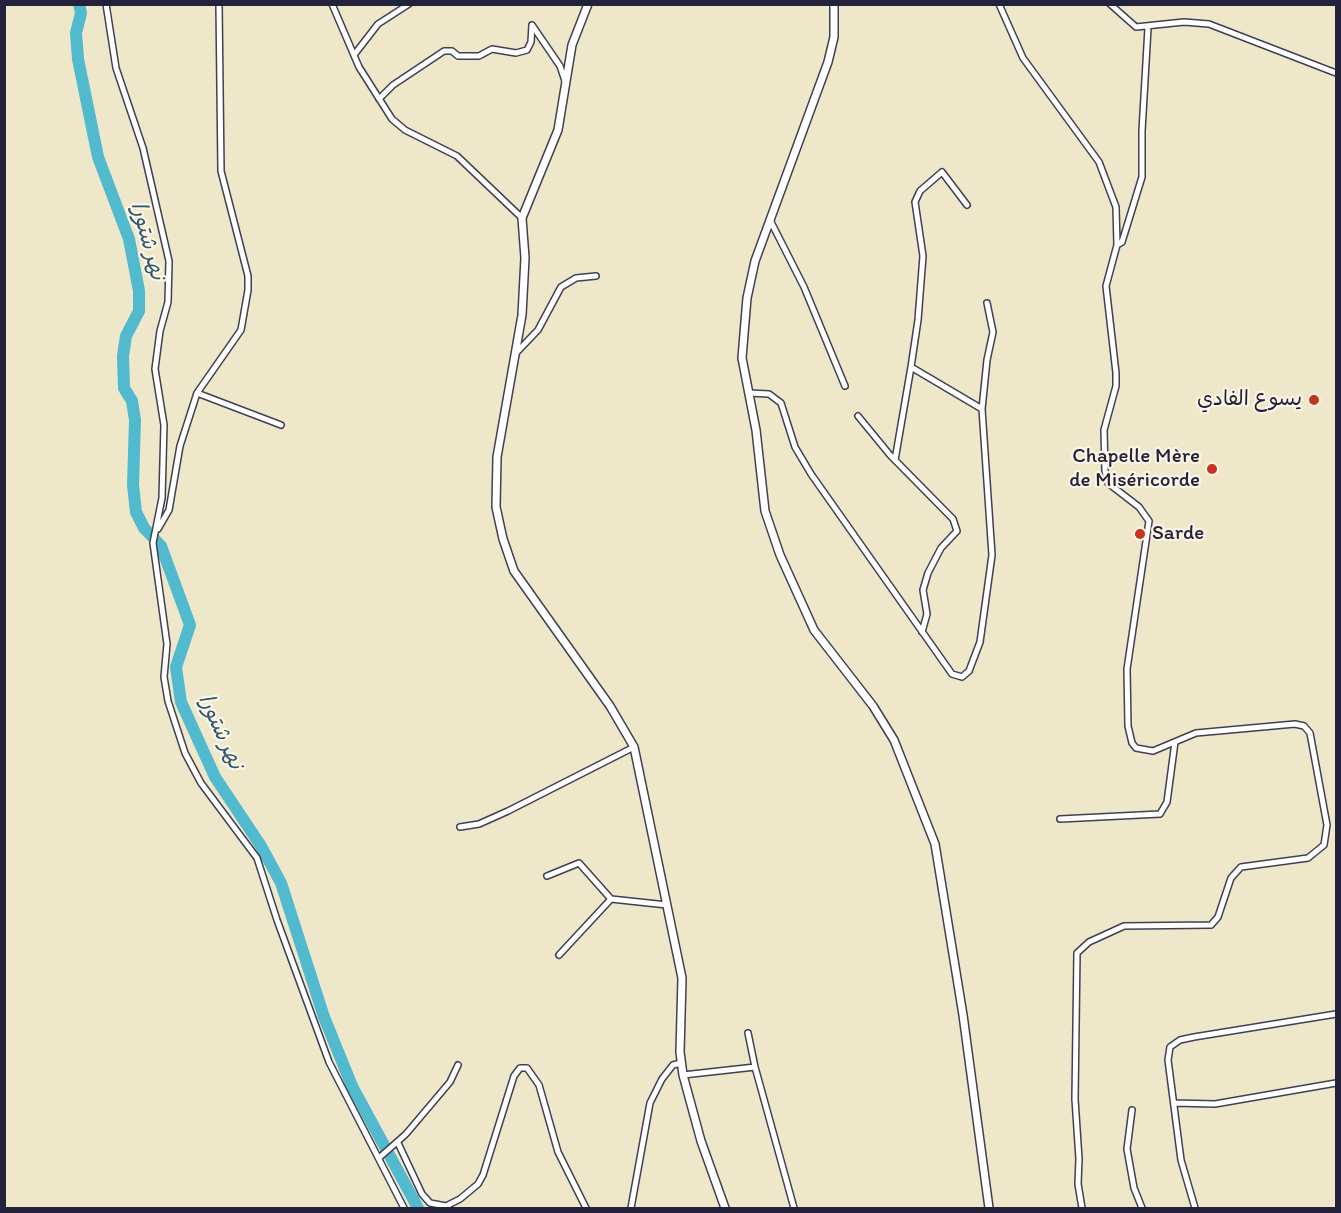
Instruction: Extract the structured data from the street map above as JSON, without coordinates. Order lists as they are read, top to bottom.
{
  "water": ["نهر شتورا"],
  "places": ["يسوع الفادي", "Chapelle Mère de Miséricorde", "Sarde"]
}
